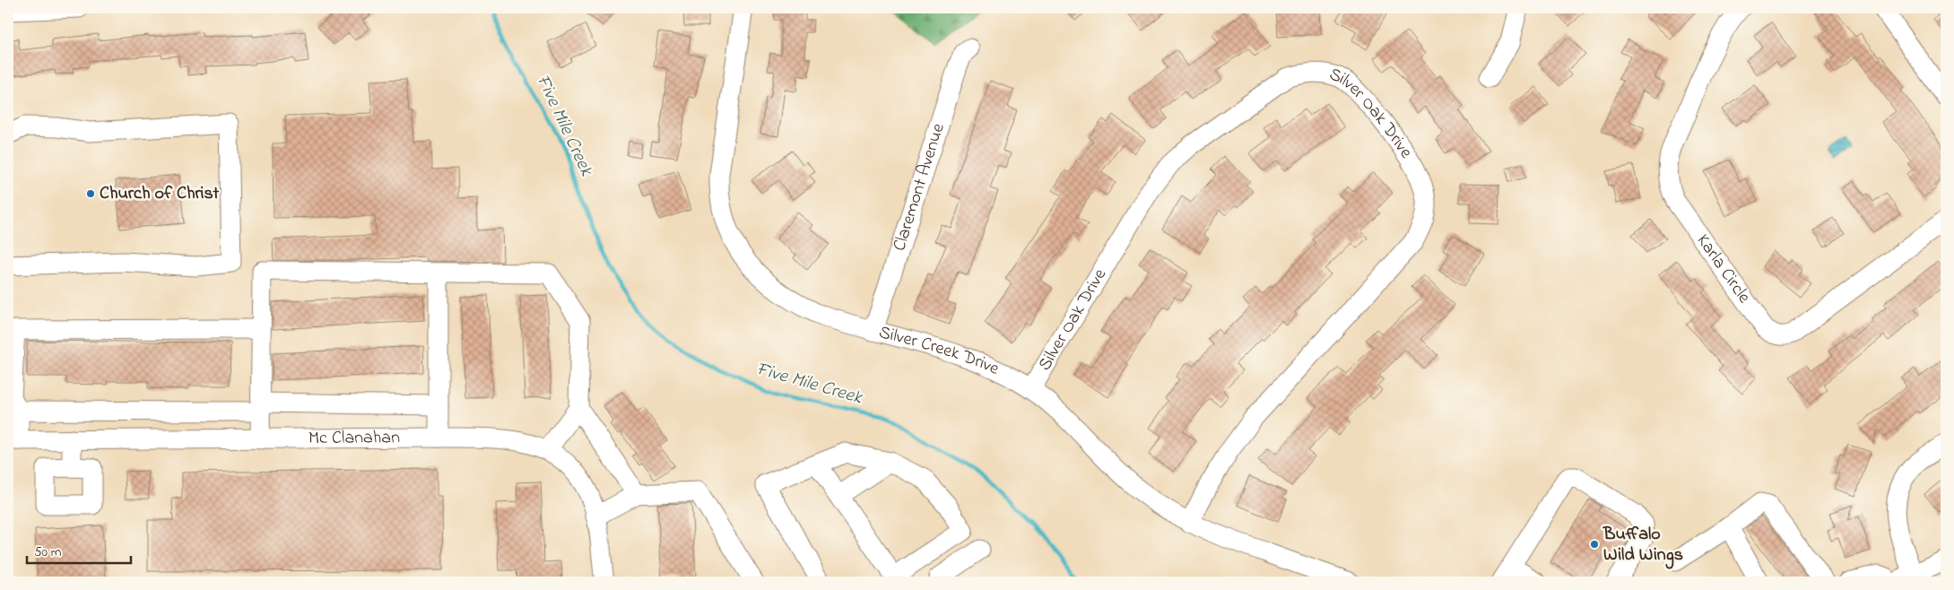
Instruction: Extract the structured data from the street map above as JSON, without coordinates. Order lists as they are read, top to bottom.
{
  "streets": {
    "street": [
      "Silver Oak Drive",
      "Claremont Avenue",
      "Karla Circle",
      "Silver Creek Drive",
      "Mc Clanahan"
    ]
  },
  "crossings": [
    ["Silver Oak Drive", "Silver Creek Drive"],
    ["Claremont Avenue", "Silver Creek Drive"]
  ],
  "water": ["Five Mile Creek"],
  "places": ["Church of Christ", "Buffalo Wild Wings"],
  "scale_bar": "50 m"
}
